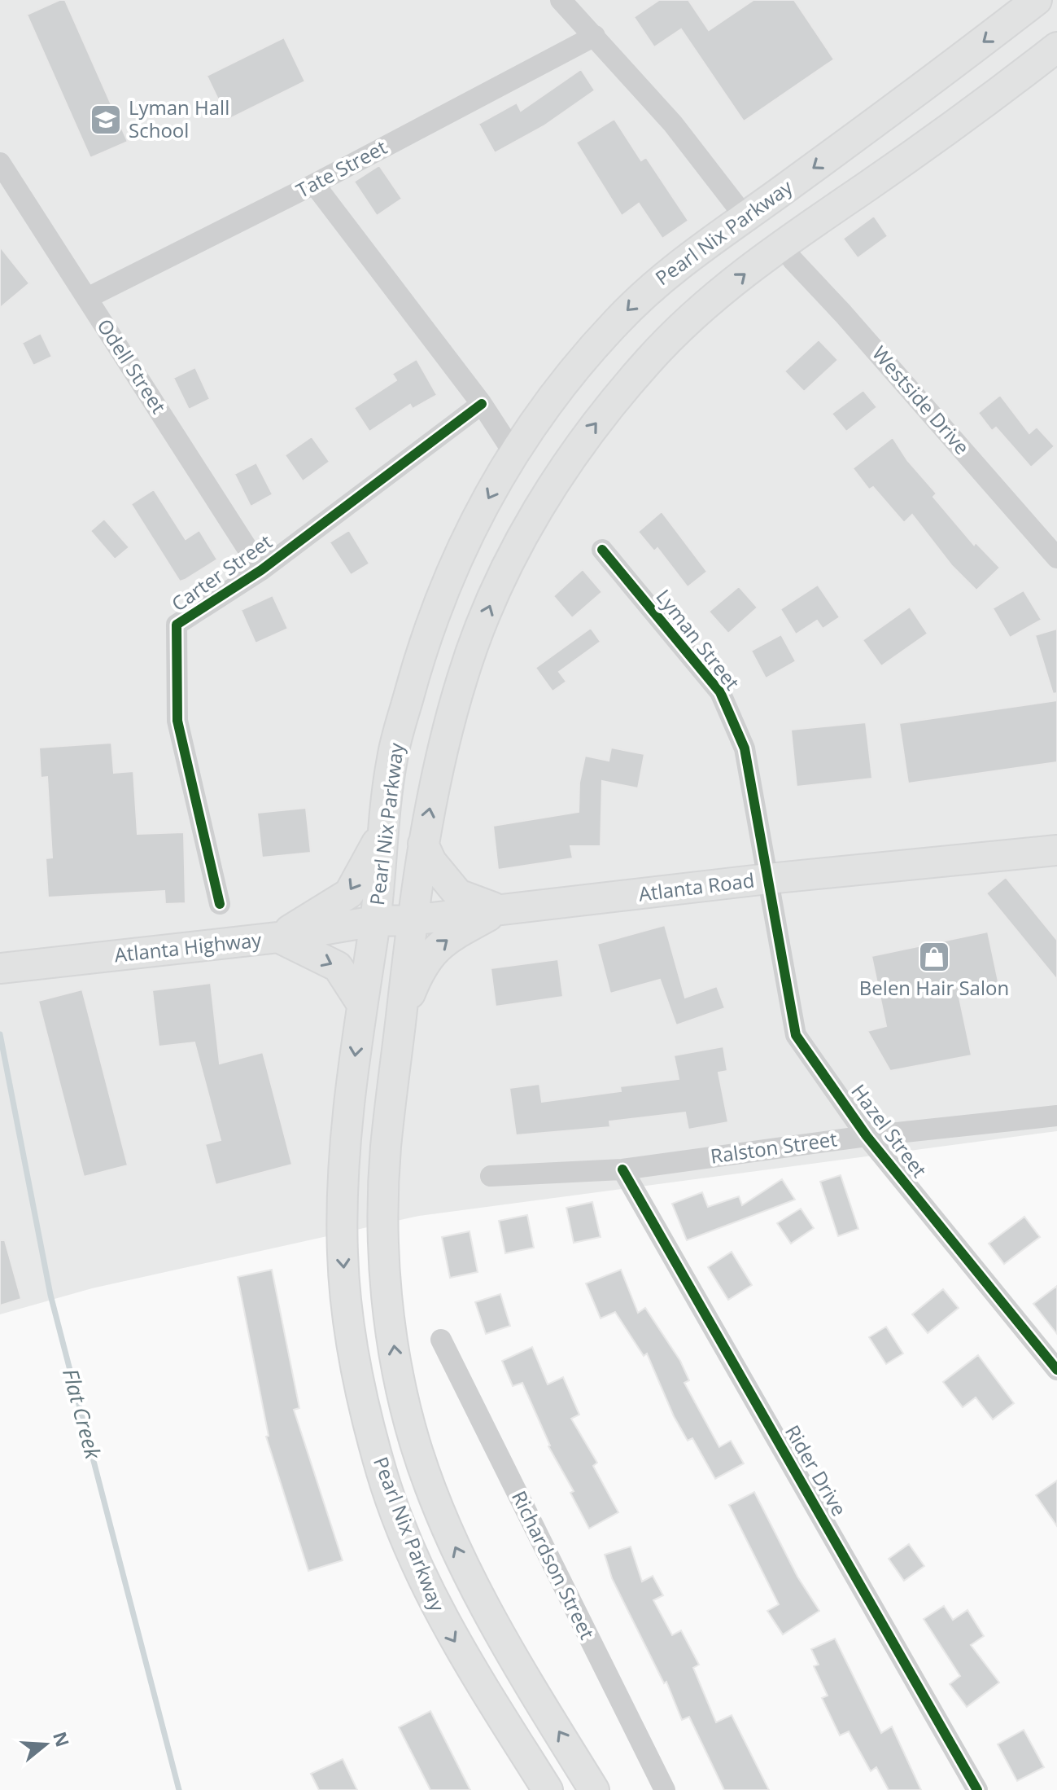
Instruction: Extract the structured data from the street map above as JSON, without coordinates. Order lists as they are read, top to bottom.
{
  "streets": {
    "main road": ["Pearl Nix Parkway", "Atlanta Road", "Atlanta Highway"],
    "street": [
      "Tate Street",
      "Odell Street",
      "Westside Drive",
      "Carter Street",
      "Lyman Street",
      "Hazel Street",
      "Ralston Street",
      "Rider Drive",
      "Richardson Street"
    ]
  },
  "crossings": [
    ["Tate Street", "Odell Street"],
    ["Pearl Nix Parkway", "Westside Drive"],
    ["Pearl Nix Parkway", "Atlanta Road"],
    ["Pearl Nix Parkway", "Atlanta Highway"],
    ["Odell Street", "Carter Street"],
    ["Lyman Street", "Atlanta Road"],
    ["Lyman Street", "Hazel Street"],
    ["Atlanta Road", "Atlanta Highway"],
    ["Atlanta Road", "Hazel Street"],
    ["Hazel Street", "Ralston Street"],
    ["Ralston Street", "Rider Drive"]
  ],
  "water": ["Flat Creek"],
  "places": {
    "school or university": ["Lyman Hall School"],
    "shop": ["Belen Hair Salon"]
  },
  "north": "right"
}
